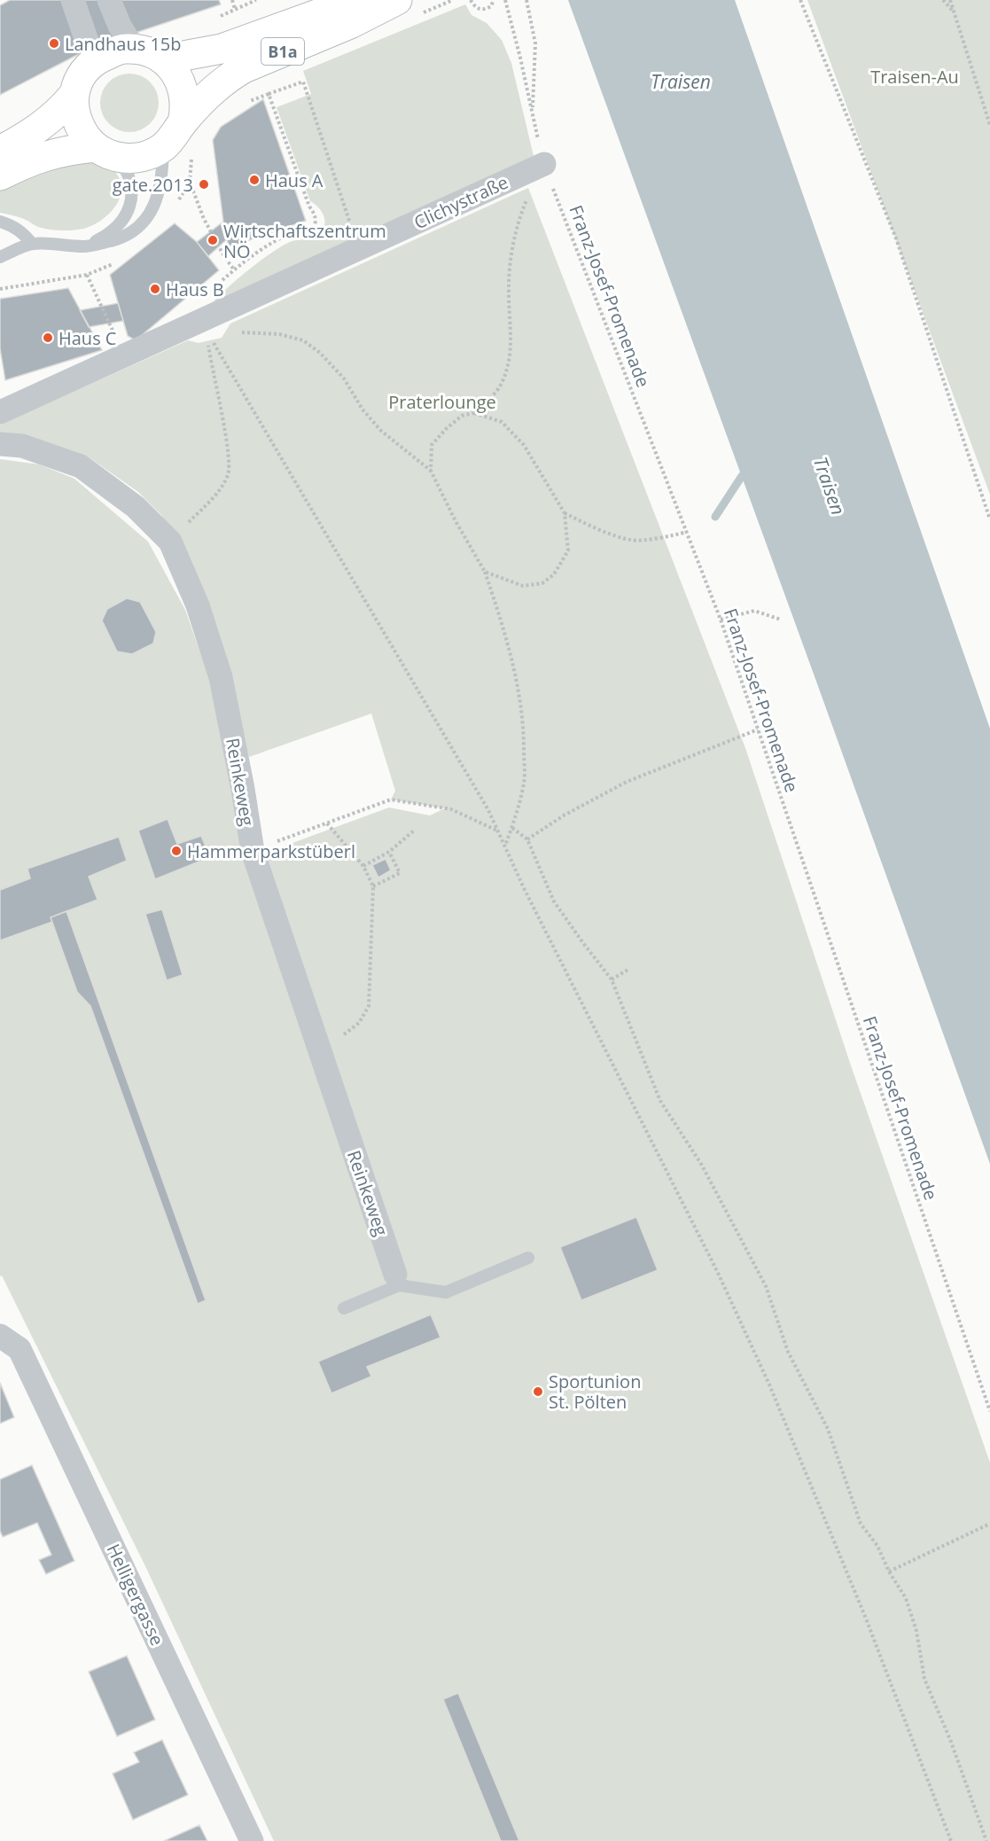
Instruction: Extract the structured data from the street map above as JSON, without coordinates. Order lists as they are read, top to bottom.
{
  "streets": {
    "main road": ["B1a"],
    "street": ["Clichystraße", "Reinkeweg", "Helligergasse"],
    "path": ["Franz-Josef-Promenade"]
  },
  "crossings": [
    ["Clichystraße", "Franz-Josef-Promenade"]
  ],
  "water": ["Traisen"],
  "parks": ["Traisen-Au", "Praterlounge"],
  "places": [
    "Landhaus 15b",
    "Haus A",
    "gate.2013",
    "Wirtschaftszentrum NÖ",
    "Haus B",
    "Haus C",
    "Hammerparkstüberl",
    "Sportunion St. Pölten"
  ]
}
